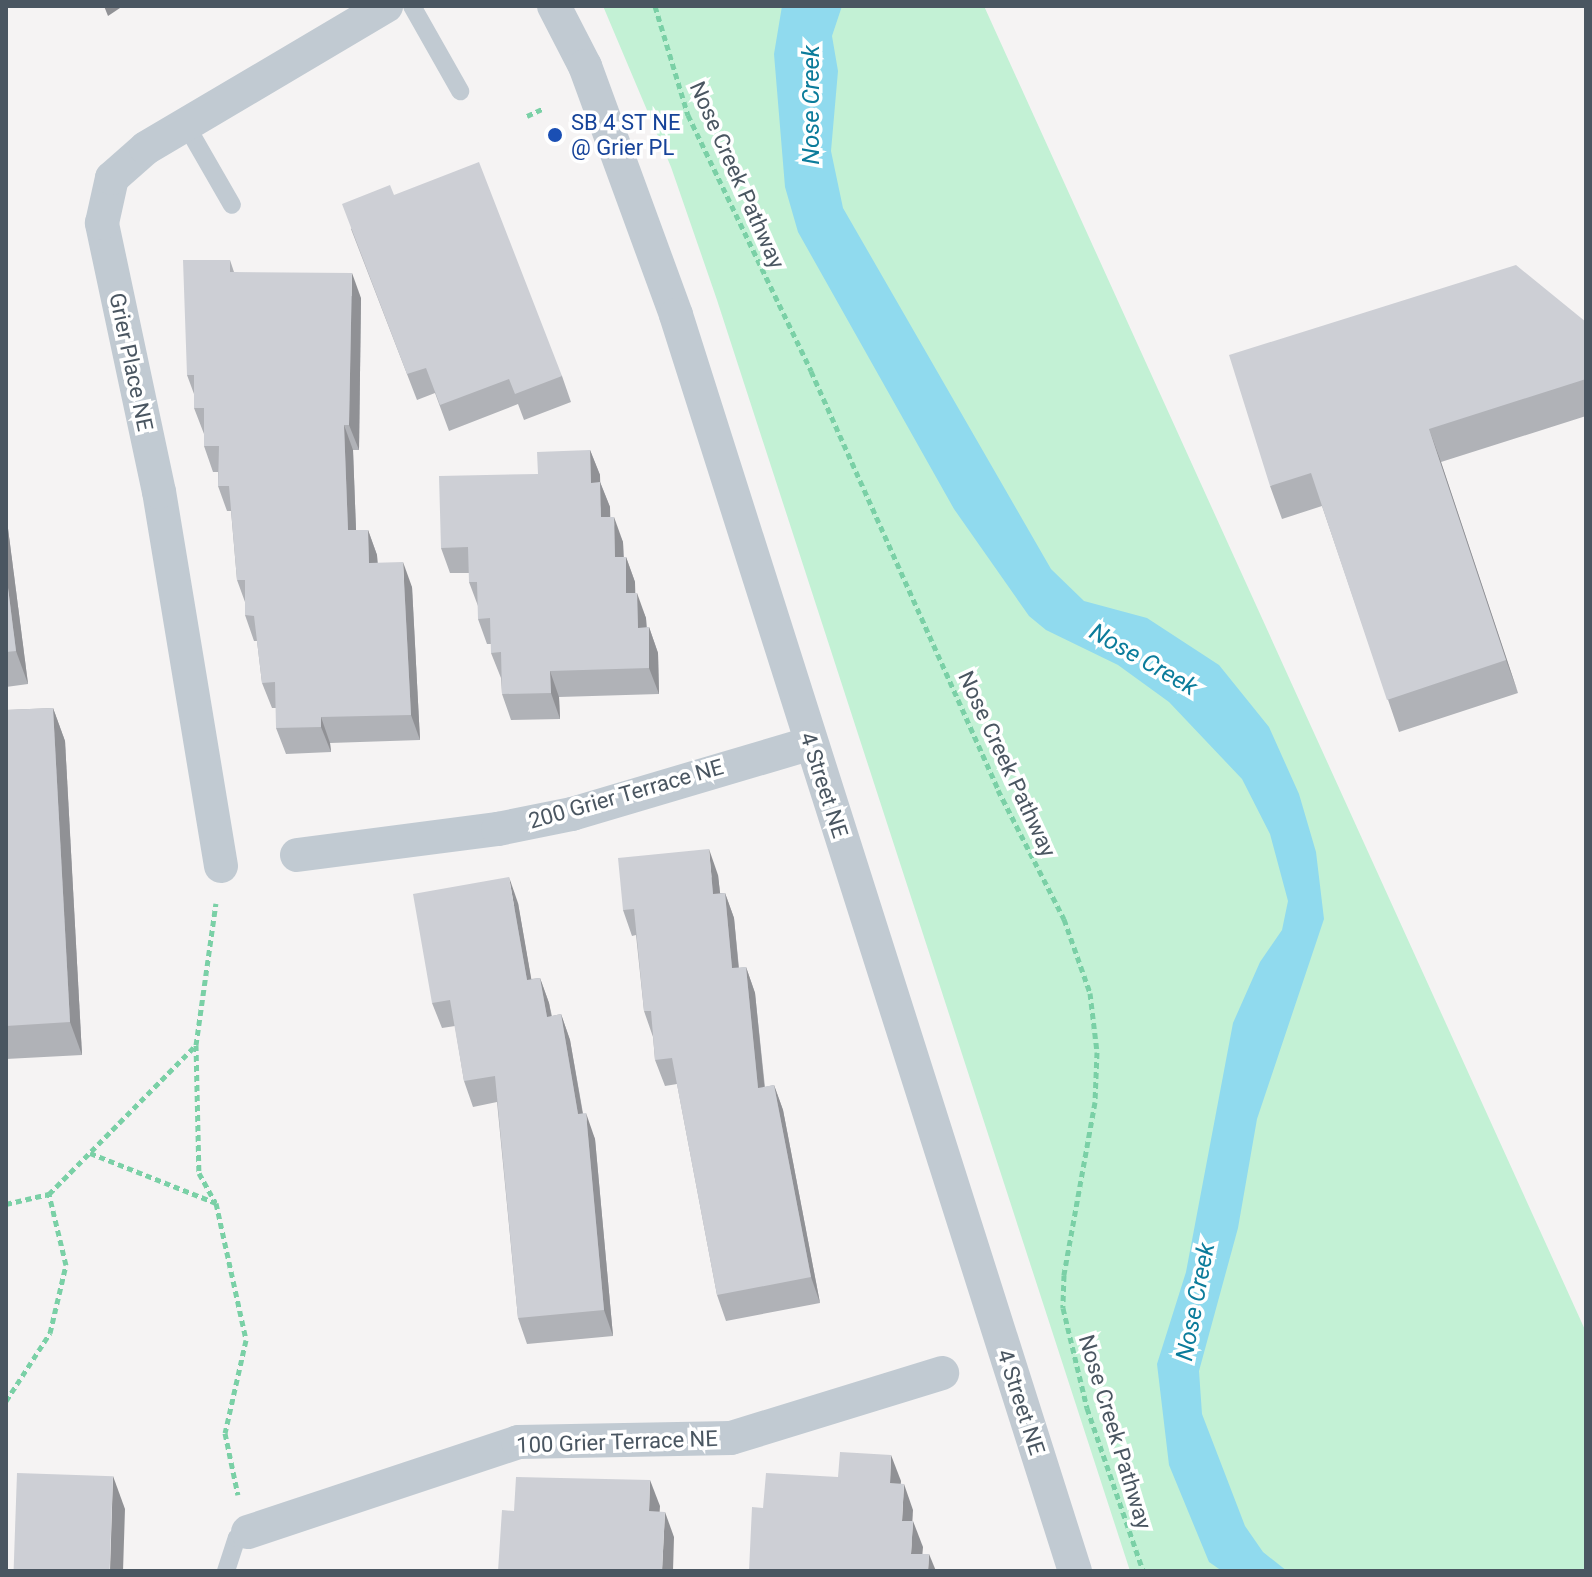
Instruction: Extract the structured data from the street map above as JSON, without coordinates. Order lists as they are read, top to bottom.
{
  "streets": {
    "street": [
      "Grier Place NE",
      "4 Street NE",
      "200 Grier Terrace NE",
      "100 Grier Terrace NE"
    ],
    "path": ["Nose Creek Pathway"]
  },
  "crossings": [
    ["4 Street NE", "200 Grier Terrace NE"]
  ],
  "water": ["Nose Creek"],
  "places": ["SB 4 ST NE @ Grier PL"]
}
